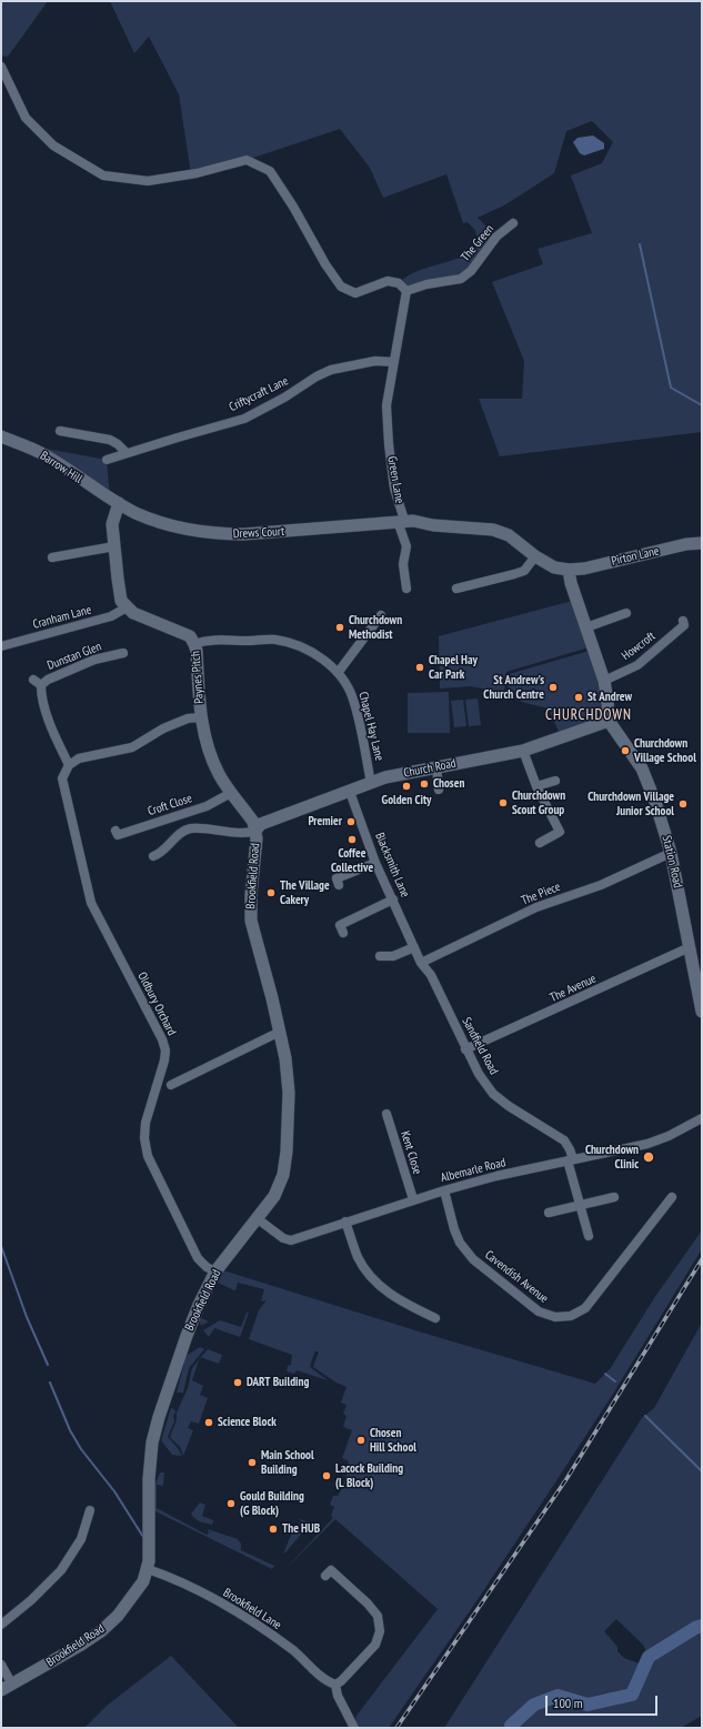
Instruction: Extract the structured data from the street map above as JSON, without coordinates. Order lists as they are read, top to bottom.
{
  "streets": {
    "street": [
      "The Green",
      "Criftycraft Lane",
      "Barrow Hill",
      "Green Lane",
      "Drews Court",
      "Pirton Lane",
      "Cranham Lane",
      "Howcroft",
      "Dunstan Glen",
      "Paynes Pitch",
      "Chapel Hay Lane",
      "Church Road",
      "Croft Close",
      "Station Road",
      "Blacksmith Lane",
      "Brookfield Road",
      "The Piece",
      "The Avenue",
      "Oldbury Orchard",
      "Sandfield Road",
      "Kent Close",
      "Albemarle Road",
      "Cavendish Avenue",
      "Brookfield Lane"
    ]
  },
  "crossings": [
    ["The Green", "Green Lane"],
    ["Criftycraft Lane", "Green Lane"],
    ["Barrow Hill", "Drews Court"],
    ["Green Lane", "Drews Court"],
    ["Green Lane", "Pirton Lane"],
    ["Cranham Lane", "Paynes Pitch"],
    ["Paynes Pitch", "Chapel Hay Lane"],
    ["Paynes Pitch", "Church Road"],
    ["Paynes Pitch", "Croft Close"],
    ["Paynes Pitch", "Brookfield Road"],
    ["Chapel Hay Lane", "Church Road"],
    ["Church Road", "Station Road"],
    ["Church Road", "Blacksmith Lane"],
    ["Church Road", "Brookfield Road"],
    ["Station Road", "The Piece"],
    ["Station Road", "The Avenue"],
    ["Blacksmith Lane", "The Piece"],
    ["Blacksmith Lane", "Sandfield Road"],
    ["Brookfield Road", "Oldbury Orchard"],
    ["Brookfield Road", "Albemarle Road"],
    ["Brookfield Road", "Brookfield Lane"],
    ["The Piece", "Sandfield Road"],
    ["The Avenue", "Sandfield Road"],
    ["Sandfield Road", "Albemarle Road"],
    ["Kent Close", "Albemarle Road"],
    ["Albemarle Road", "Cavendish Avenue"]
  ],
  "districts": ["CHURCHDOWN"],
  "places": [
    "Churchdown Methodist",
    "Chapel Hay Car Park",
    "St Andrew's Church Centre",
    "St Andrew",
    "Churchdown Village School",
    "Chosen",
    "Golden City",
    "Churchdown Scout Group",
    "Churchdown Village Junior School",
    "Premier",
    "Coffee Collective",
    "The Village Cakery",
    "Churchdown Clinic",
    "DART Building",
    "Science Block",
    "Chosen Hill School",
    "Main School Building",
    "Lacock Building (L Block)",
    "Gould Building (G Block)",
    "The HUB"
  ],
  "scale_bar": "100 m"
}
